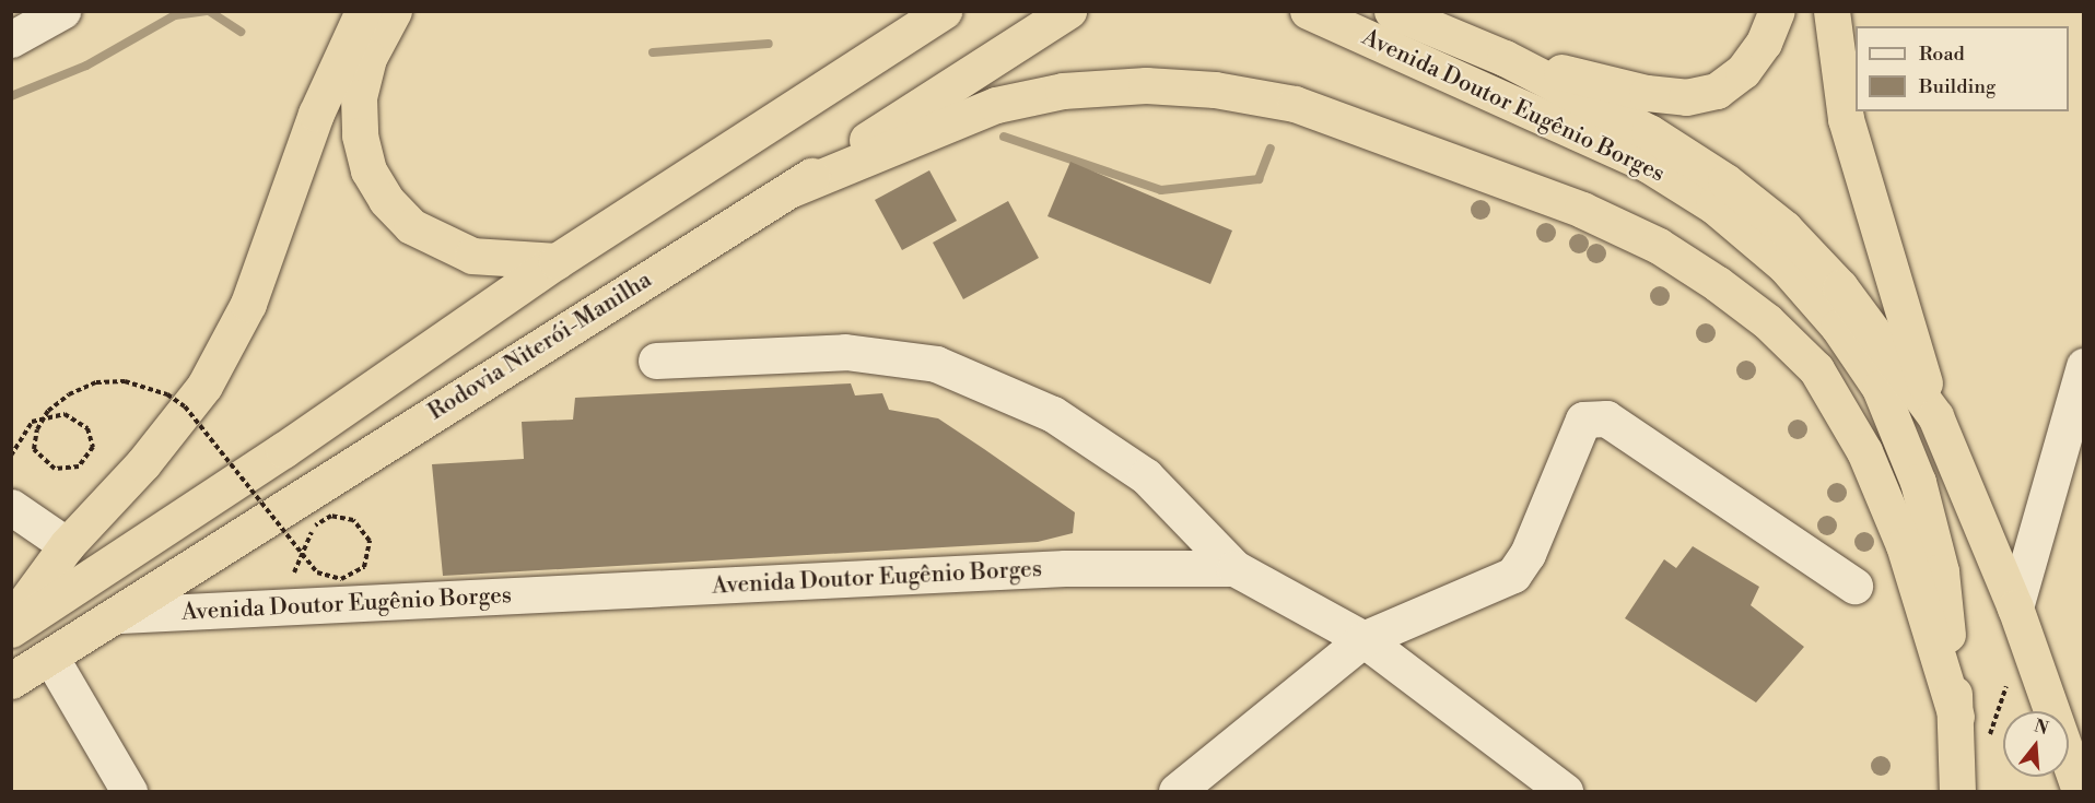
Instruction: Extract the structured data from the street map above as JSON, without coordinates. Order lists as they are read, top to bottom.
{
  "streets": {
    "highway": ["Avenida Doutor Eugênio Borges", "Rodovia Niterói-Manilha"]
  },
  "crossings": [
    ["Avenida Doutor Eugênio Borges", "Rodovia Niterói-Manilha"]
  ],
  "legend": ["Road", "Building"],
  "north": "top"
}
